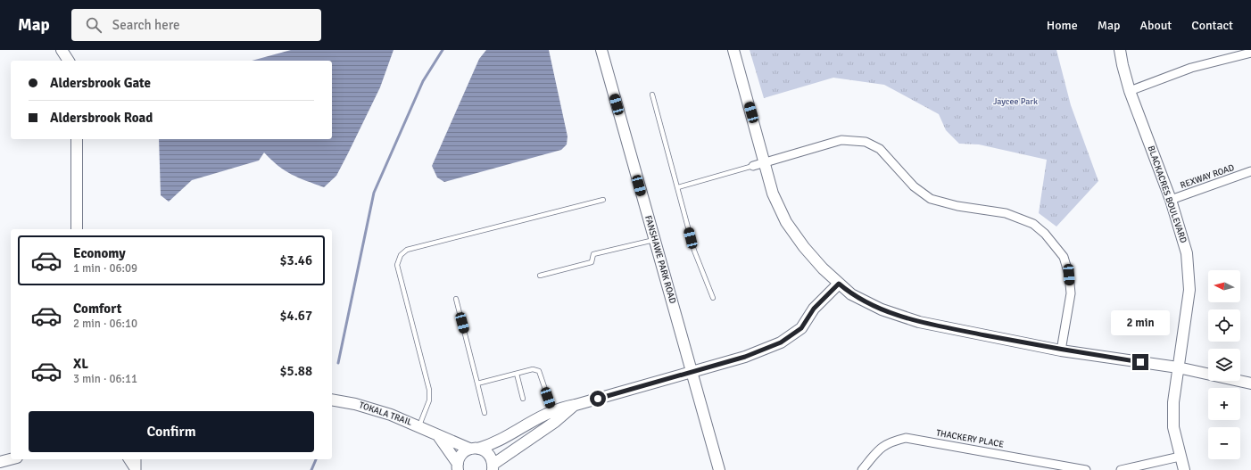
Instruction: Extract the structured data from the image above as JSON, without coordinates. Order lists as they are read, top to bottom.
{
  "streets": {
    "street": [
      "REXWAY ROAD",
      "BLACKACRES BOULEVARD",
      "FANSHAWE PARK ROAD",
      "TOKALA TRAIL",
      "THACKERY PLACE"
    ]
  },
  "crossings": [
    ["REXWAY ROAD", "BLACKACRES BOULEVARD"]
  ],
  "parks": ["Jaycee Park"],
  "north": "left",
  "page": {
    "header": "Map",
    "search": "Search here",
    "nav": [
      "Home",
      "Map",
      "About",
      "Contact"
    ],
    "banner": ["Aldersbrook Gate", "Aldersbrook Road"],
    "list": [
      {
        "name": "Economy",
        "note": "1 min · 06:09",
        "value": "$3.46"
      },
      {
        "name": "Comfort",
        "note": "2 min · 06:10",
        "value": "$4.67"
      },
      {
        "name": "XL",
        "note": "3 min · 06:11",
        "value": "$5.88"
      }
    ],
    "map_buttons": ["+", "−"],
    "bubble": "2 min",
    "buttons": "Confirm"
  }
}
